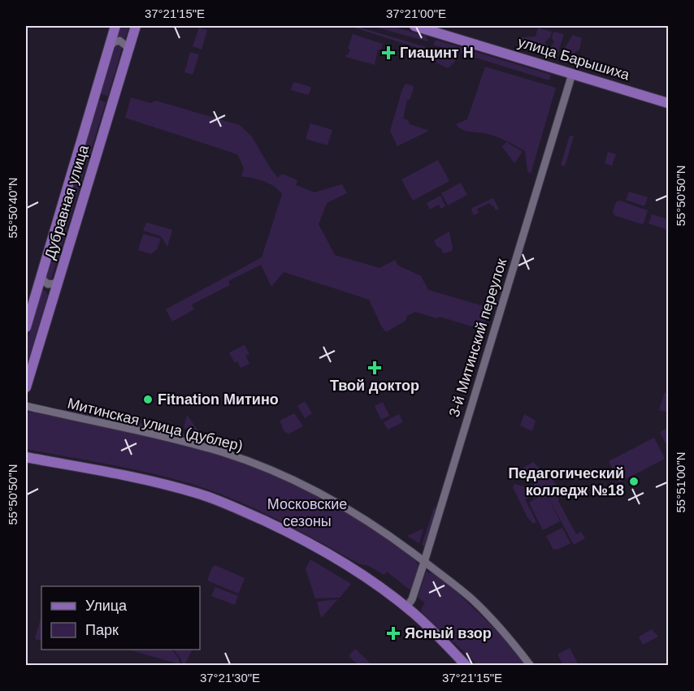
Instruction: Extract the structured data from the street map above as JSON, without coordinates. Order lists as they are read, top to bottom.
{
  "streets": {
    "main road": ["улица Барышиха", "Дубравная улица"],
    "street": ["3-й Митинский переулок", "Митинская улица (дублер)"]
  },
  "crossings": [
    ["улица Барышиха", "3-й Митинский переулок"],
    ["3-й Митинский переулок", "Митинская улица (дублер)"]
  ],
  "parks": ["Московские сезоны"],
  "places": {
    "health": ["Гиацинт Н", "Твой доктор", "Ясный взор"],
    "other": ["Fitnation Митино", "Педагогический колледж №18"]
  },
  "legend": ["Улица", "Парк"],
  "coordinates": [
    "37°21'15\"E",
    "37°21'00\"E",
    "55°50'50\"N",
    "55°50'40\"N",
    "55°51'00\"N",
    "37°21'30\"E"
  ]
}
